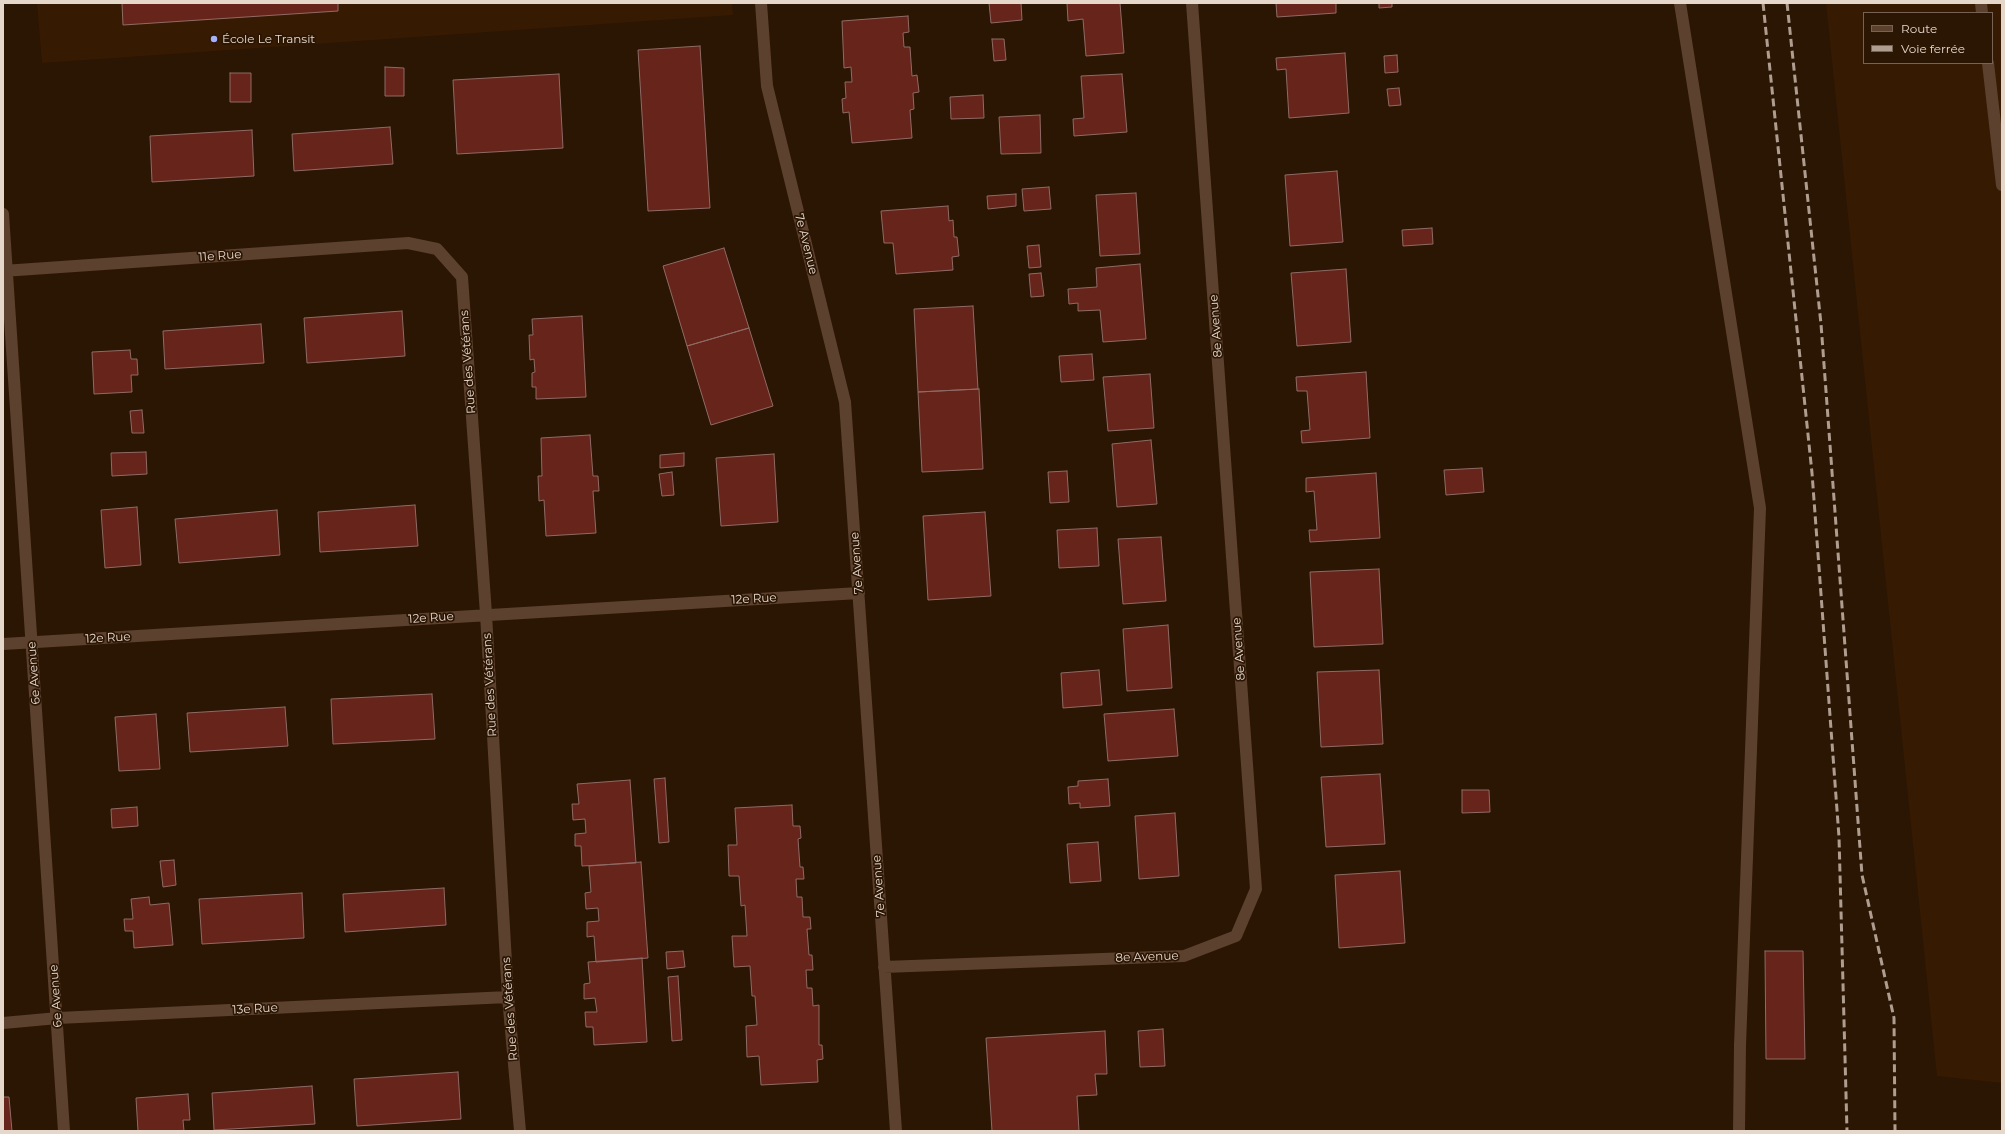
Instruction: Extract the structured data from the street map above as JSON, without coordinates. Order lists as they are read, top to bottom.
{
  "streets": {
    "street": [
      "7e Avenue",
      "11e Rue",
      "8e Avenue",
      "Rue des Vétérans",
      "12e Rue",
      "6e Avenue",
      "13e Rue"
    ]
  },
  "crossings": [
    ["7e Avenue", "8e Avenue"],
    ["7e Avenue", "12e Rue"],
    ["11e Rue", "Rue des Vétérans"],
    ["11e Rue", "6e Avenue"],
    ["Rue des Vétérans", "12e Rue"],
    ["Rue des Vétérans", "13e Rue"],
    ["12e Rue", "6e Avenue"],
    ["6e Avenue", "13e Rue"]
  ],
  "places": ["École Le Transit"],
  "legend": ["Route", "Voie ferrée"]
}
